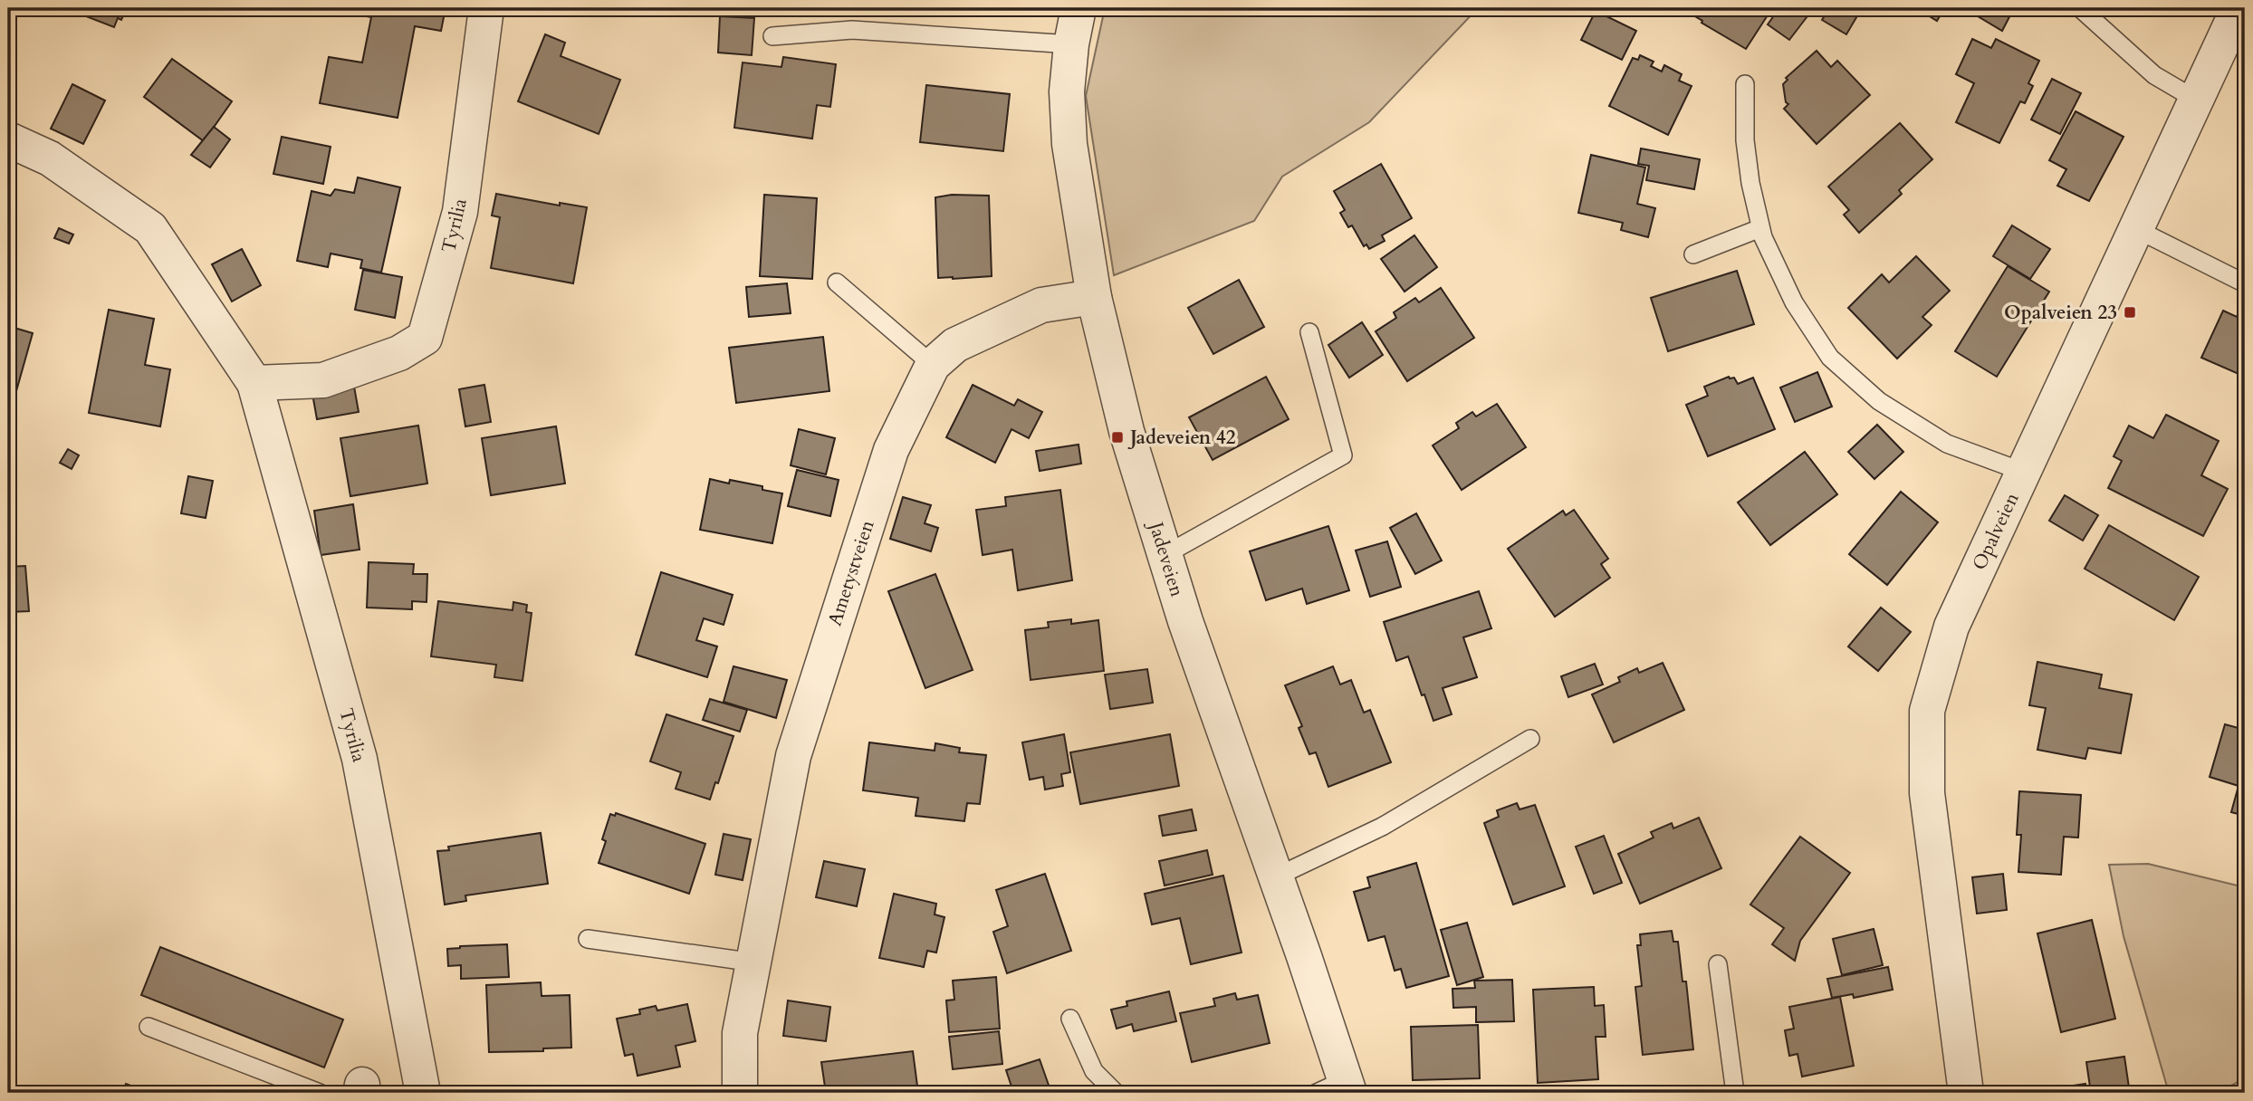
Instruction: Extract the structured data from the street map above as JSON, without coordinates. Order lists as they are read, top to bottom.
{
  "streets": {
    "street": [
      "Tyrilia",
      "Opalveien",
      "Jadeveien",
      "Ametystveien"
    ]
  },
  "crossings": [
    ["Jadeveien", "Ametystveien"]
  ],
  "places": {
    "transit": ["Opalveien 23", "Jadeveien 42"]
  }
}
